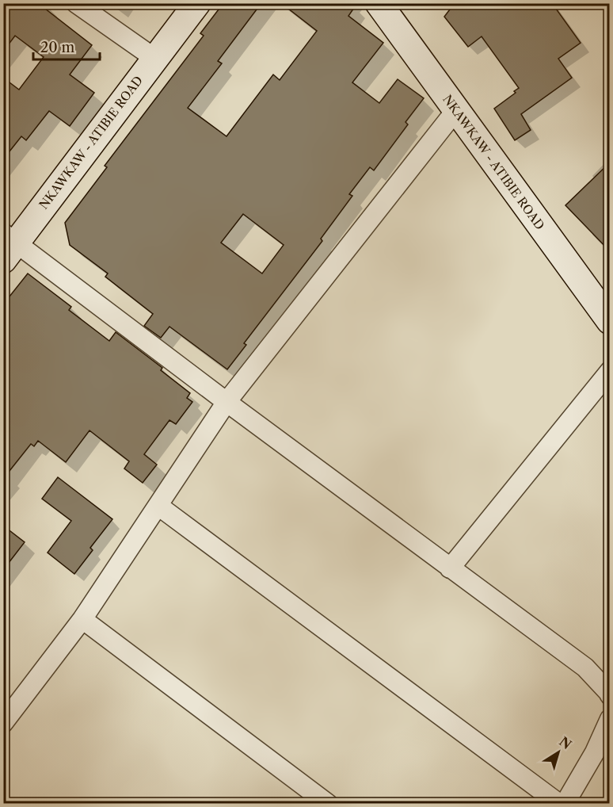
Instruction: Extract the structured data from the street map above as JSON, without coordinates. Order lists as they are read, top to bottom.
{
  "streets": {
    "main road": ["NKAWKAW - ATIBIE ROAD"]
  },
  "scale_bar": "20 m",
  "north": "top right"
}
